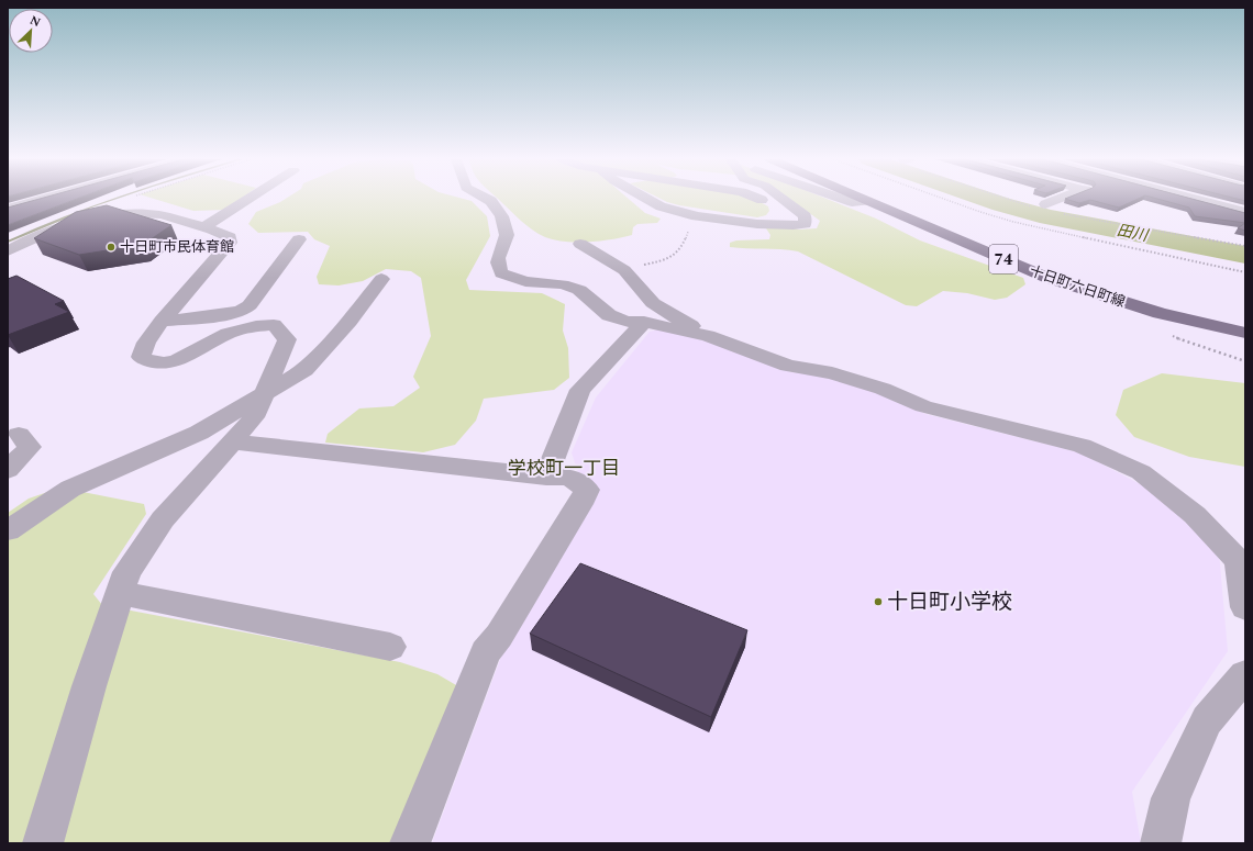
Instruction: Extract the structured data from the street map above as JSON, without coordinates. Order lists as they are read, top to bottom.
{
  "streets": {
    "main road": ["74", "十日町六日町線"]
  },
  "districts": ["学校町一丁目"],
  "water": ["田川"],
  "places": ["十日町市民体育館", "十日町小学校"],
  "north": "top right"
}
